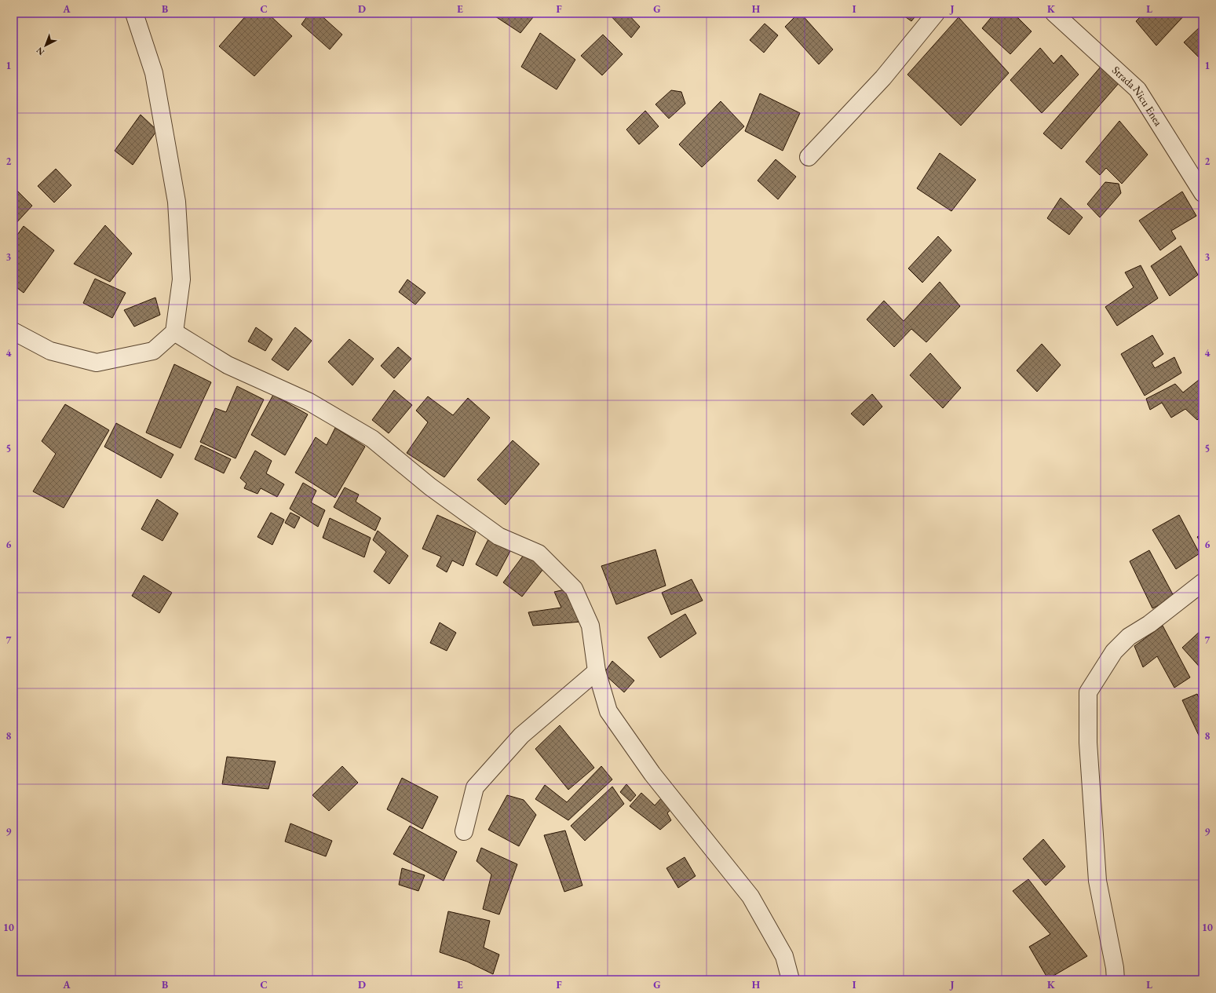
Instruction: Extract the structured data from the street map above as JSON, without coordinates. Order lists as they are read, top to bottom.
{
  "streets": {
    "street": ["Strada Nicu Enea"]
  },
  "north": "bottom left",
  "grid": {
    "columns": [
      "A",
      "B",
      "C",
      "D",
      "E",
      "F",
      "G",
      "H",
      "I",
      "J",
      "K",
      "L"
    ],
    "rows": [
      "1",
      "2",
      "3",
      "4",
      "5",
      "6",
      "7",
      "8",
      "9",
      "10"
    ]
  }
}
